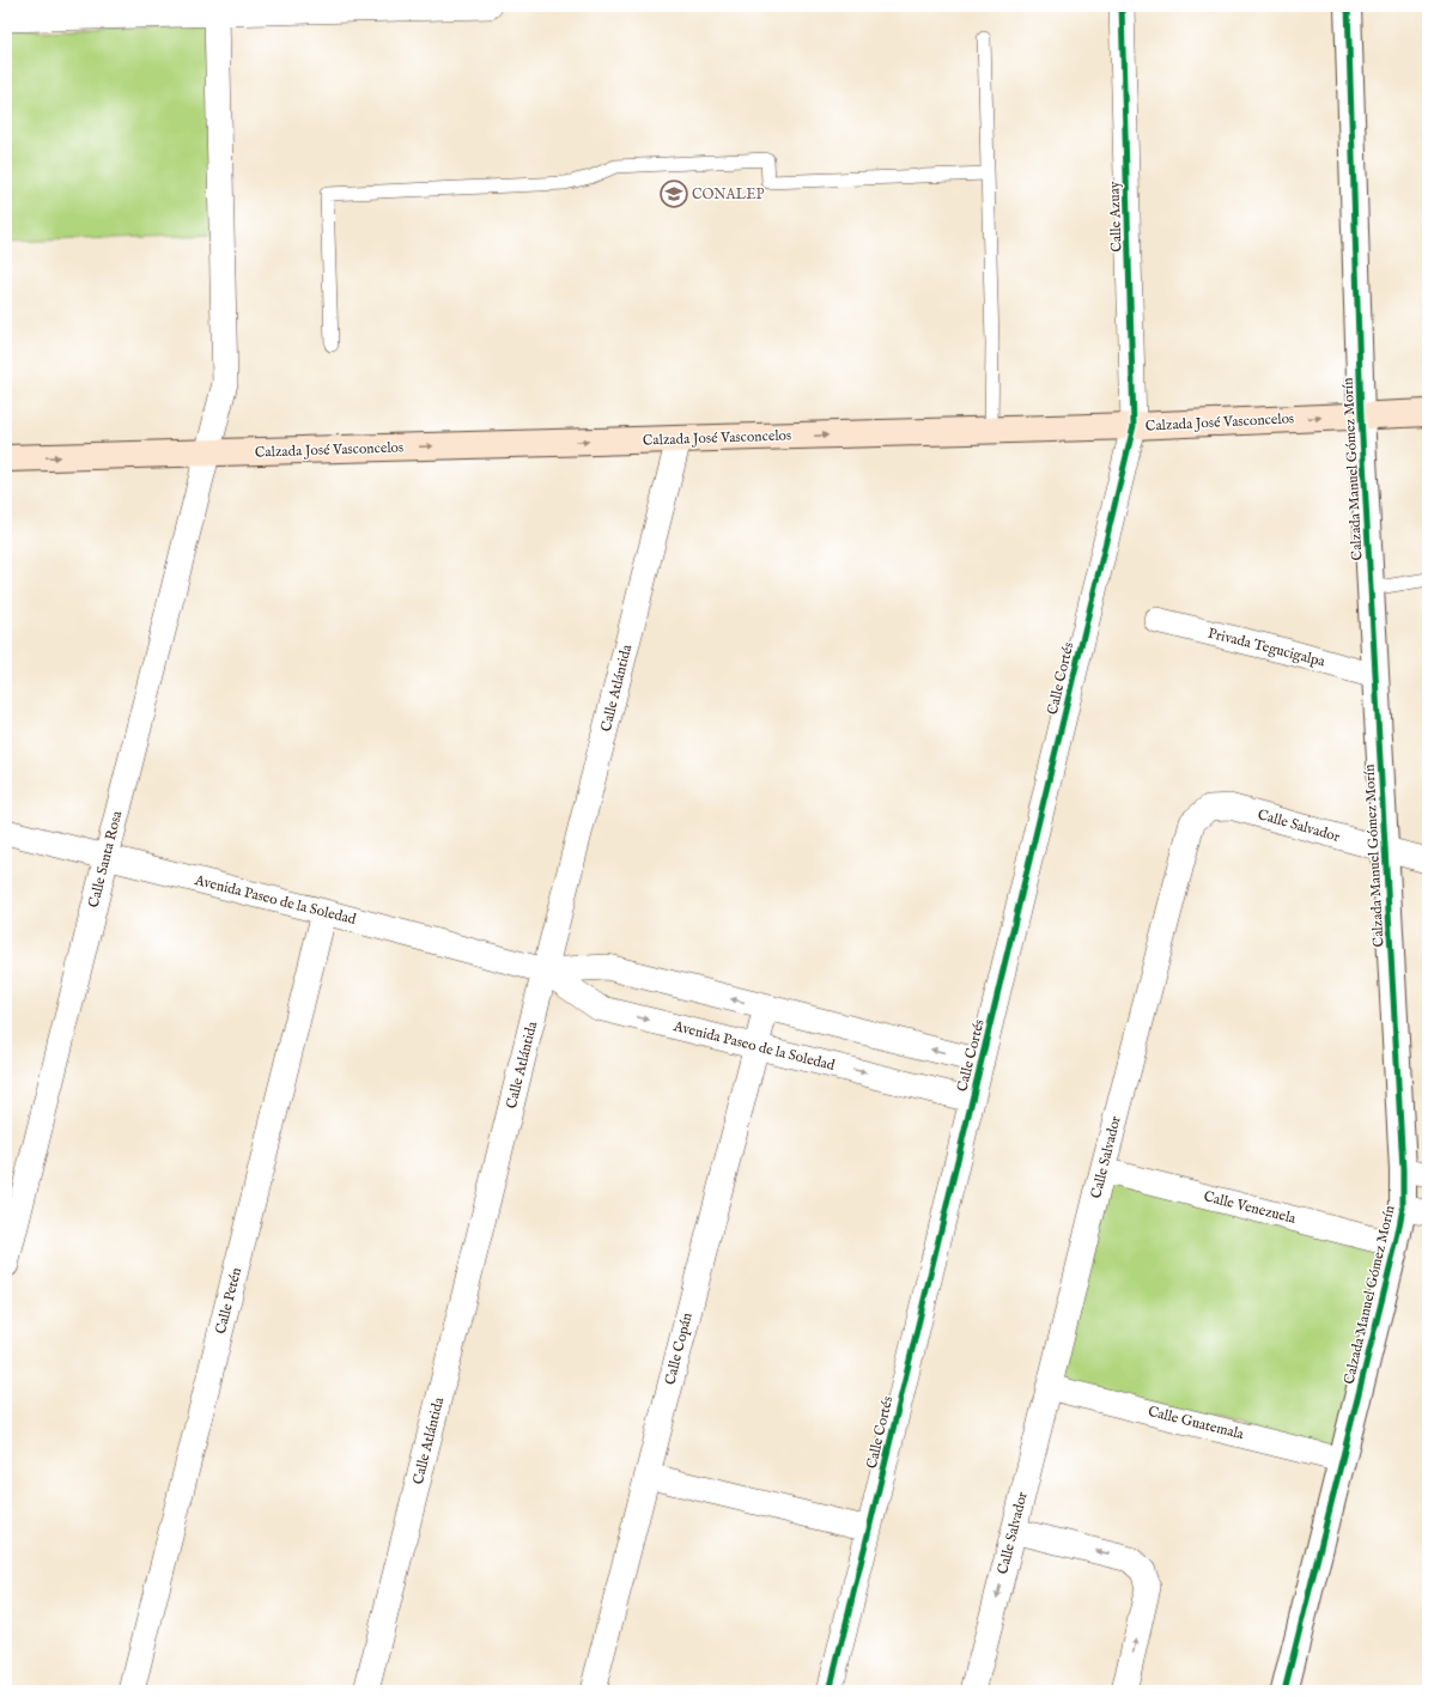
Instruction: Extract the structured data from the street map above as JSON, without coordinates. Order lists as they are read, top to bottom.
{
  "streets": {
    "main road": ["Calzada José Vasconcelos"],
    "street": [
      "Calle Azuay",
      "Calzada Manuel Gómez Morín",
      "Privada Tegucigalpa",
      "Calle Cortés",
      "Calle Atlántida",
      "Calle Salvador",
      "Calle Santa Rosa",
      "Avenida Paseo de la Soledad",
      "Calle Venezuela",
      "Calle Petén",
      "Calle Copán",
      "Calle Guatemala"
    ]
  },
  "crossings": [
    ["Calle Azuay", "Calzada José Vasconcelos"],
    ["Calle Azuay", "Calle Cortés"],
    ["Calzada José Vasconcelos", "Calzada Manuel Gómez Morín"],
    ["Calzada José Vasconcelos", "Calle Cortés"],
    ["Calzada José Vasconcelos", "Calle Atlántida"],
    ["Calzada José Vasconcelos", "Calle Santa Rosa"],
    ["Calzada Manuel Gómez Morín", "Privada Tegucigalpa"],
    ["Calzada Manuel Gómez Morín", "Calle Salvador"],
    ["Calzada Manuel Gómez Morín", "Calle Venezuela"],
    ["Calzada Manuel Gómez Morín", "Calle Guatemala"],
    ["Calle Cortés", "Avenida Paseo de la Soledad"],
    ["Calle Atlántida", "Avenida Paseo de la Soledad"],
    ["Calle Salvador", "Calle Venezuela"],
    ["Calle Salvador", "Calle Guatemala"],
    ["Calle Santa Rosa", "Avenida Paseo de la Soledad"],
    ["Avenida Paseo de la Soledad", "Calle Petén"],
    ["Avenida Paseo de la Soledad", "Calle Copán"]
  ],
  "one_way": ["Calzada José Vasconcelos"],
  "places": {
    "school or university": ["CONALEP"]
  }
}
